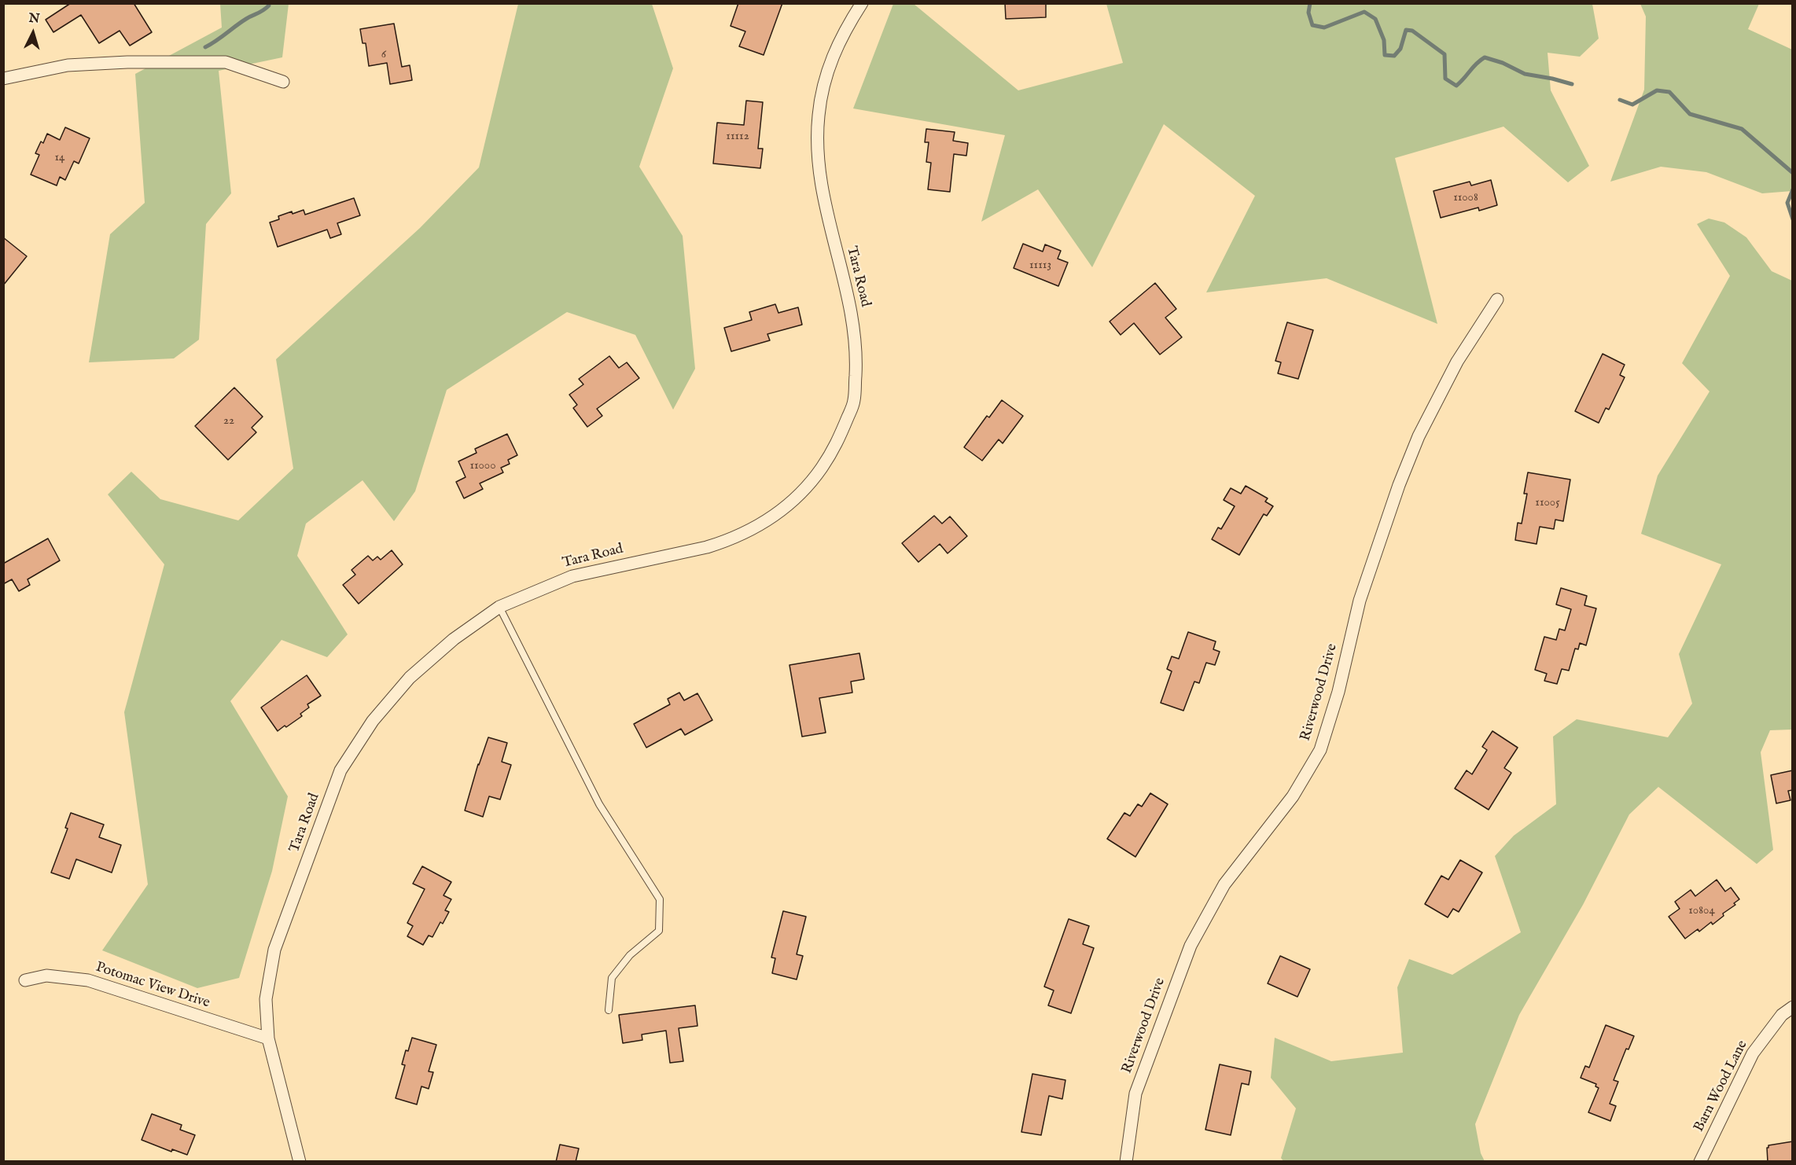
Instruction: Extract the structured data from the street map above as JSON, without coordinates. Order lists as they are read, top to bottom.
{
  "streets": {
    "street": [
      "Tara Road",
      "Riverwood Drive",
      "Potomac View Drive",
      "Barn Wood Lane"
    ]
  },
  "crossings": [
    ["Tara Road", "Potomac View Drive"]
  ],
  "house_numbers": [
    "6",
    "11112",
    "14",
    "11008",
    "11113",
    "22",
    "11000",
    "11005",
    "10804"
  ],
  "north": "top"
}
